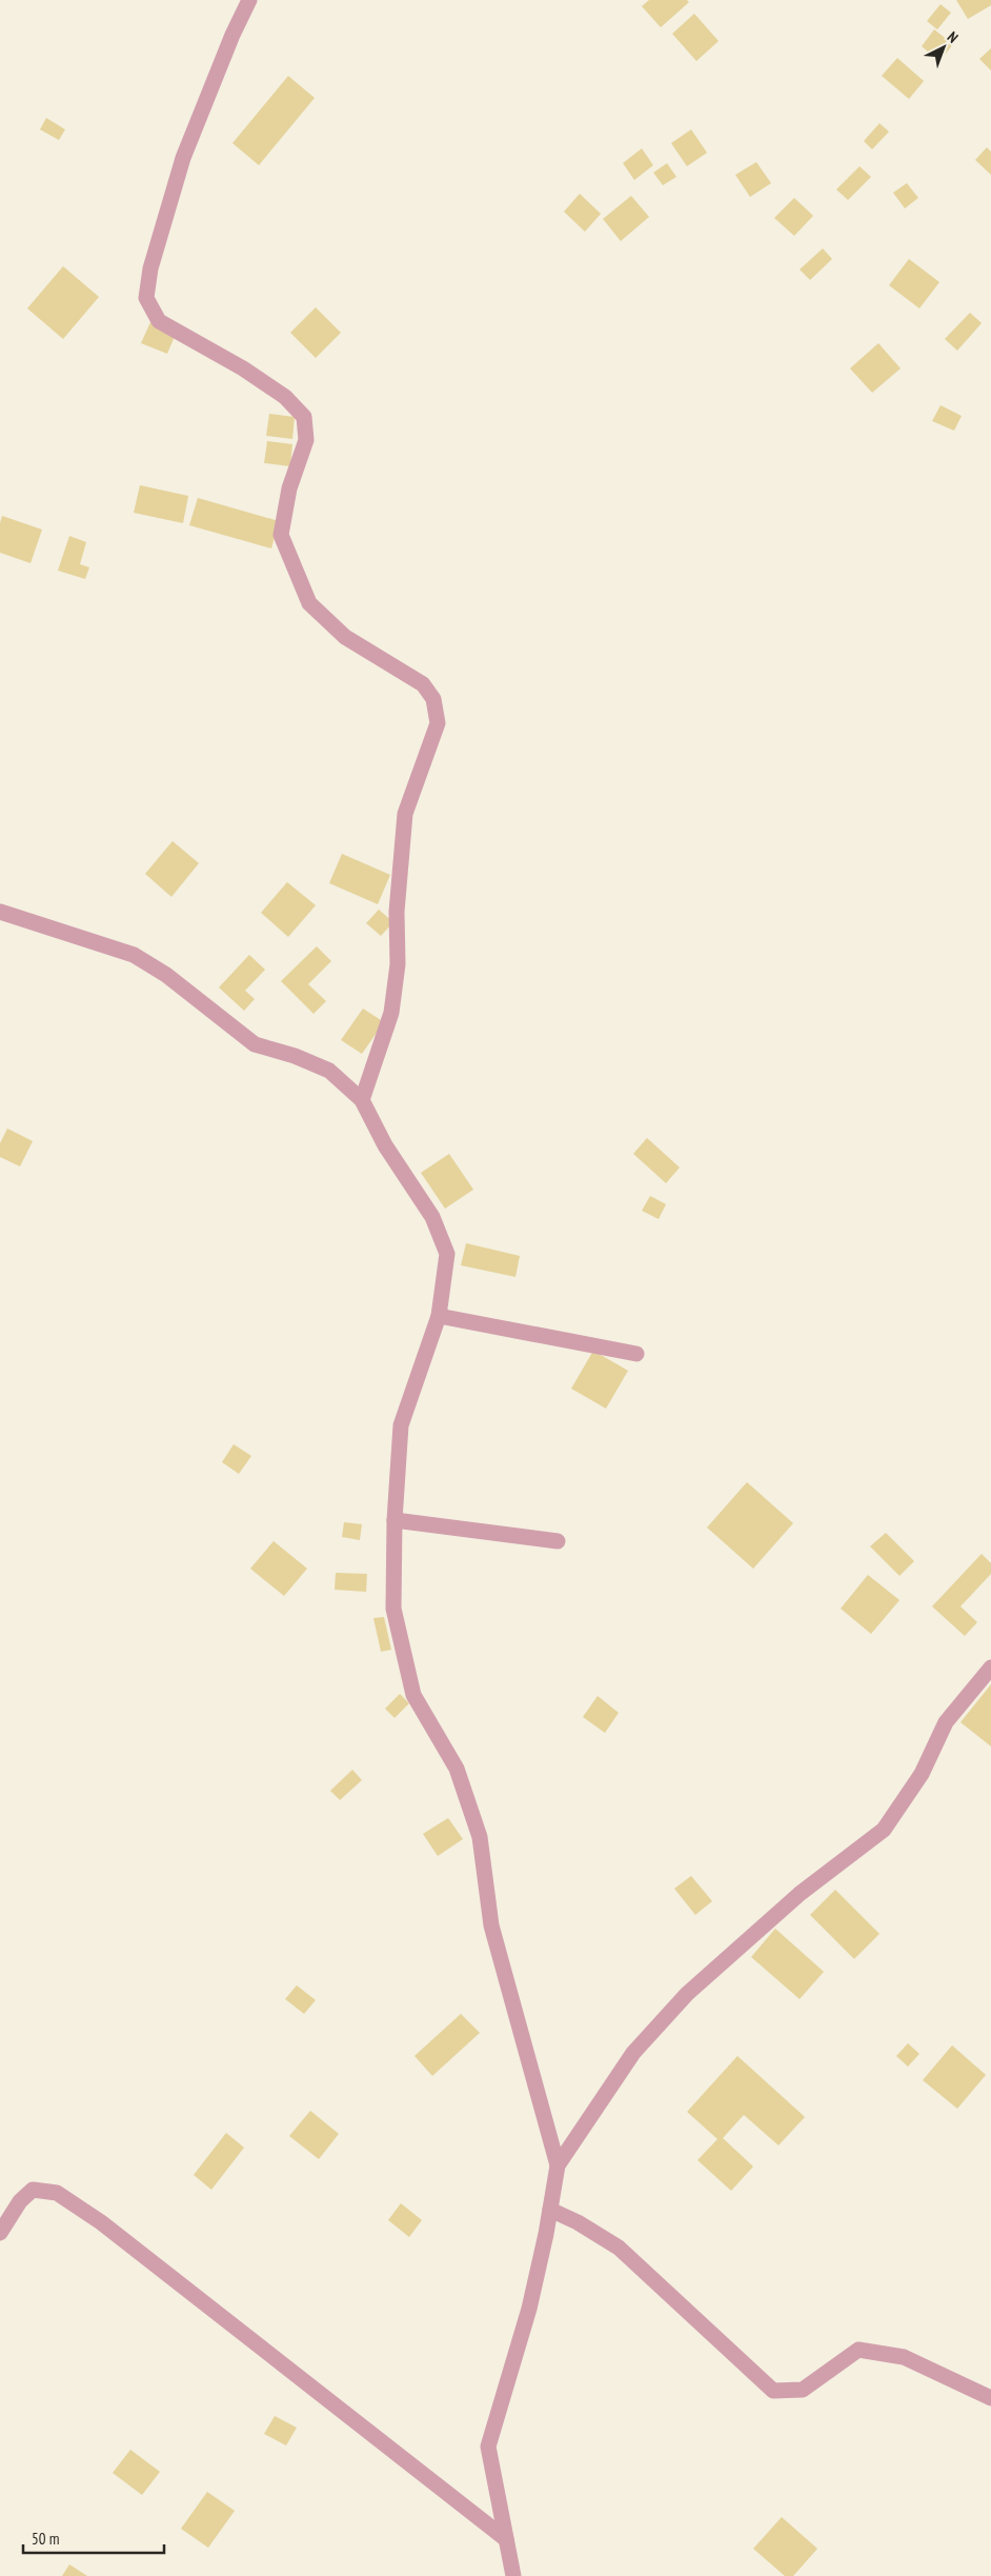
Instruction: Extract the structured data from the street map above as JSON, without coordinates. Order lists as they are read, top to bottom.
{
  "scale_bar": "50 m",
  "north": "top right"
}
